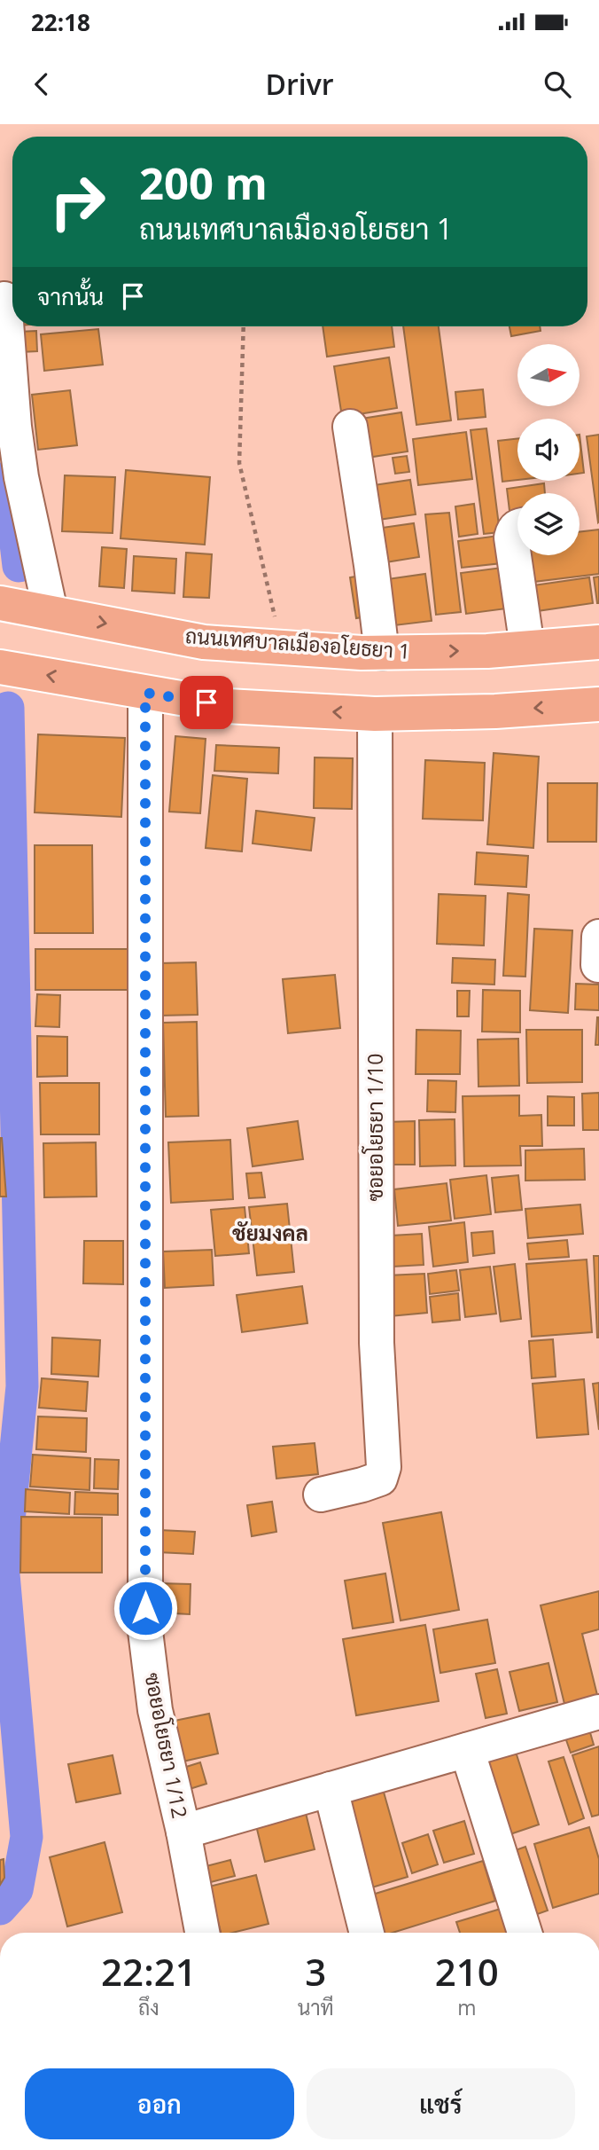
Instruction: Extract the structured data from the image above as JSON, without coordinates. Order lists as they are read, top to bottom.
{
  "streets": {
    "main road": ["ถนนเทศบาลเมืองอโยธยา 1"],
    "street": ["ซอยอโยธยา 1/10", "ซอยอโยธยา 1/12"]
  },
  "districts": ["ชัยมงคล"],
  "north": "right",
  "page": {
    "status": "22:18",
    "header": "Drivr",
    "turn": ["200 m", "ถนนเทศบาลเมืองอโยธยา 1"],
    "then": "จากนั้น",
    "eta": [
      "22:21",
      "ถึง",
      "3",
      "นาที",
      "210",
      "m"
    ],
    "buttons": ["ออก", "แชร์"]
  }
}
